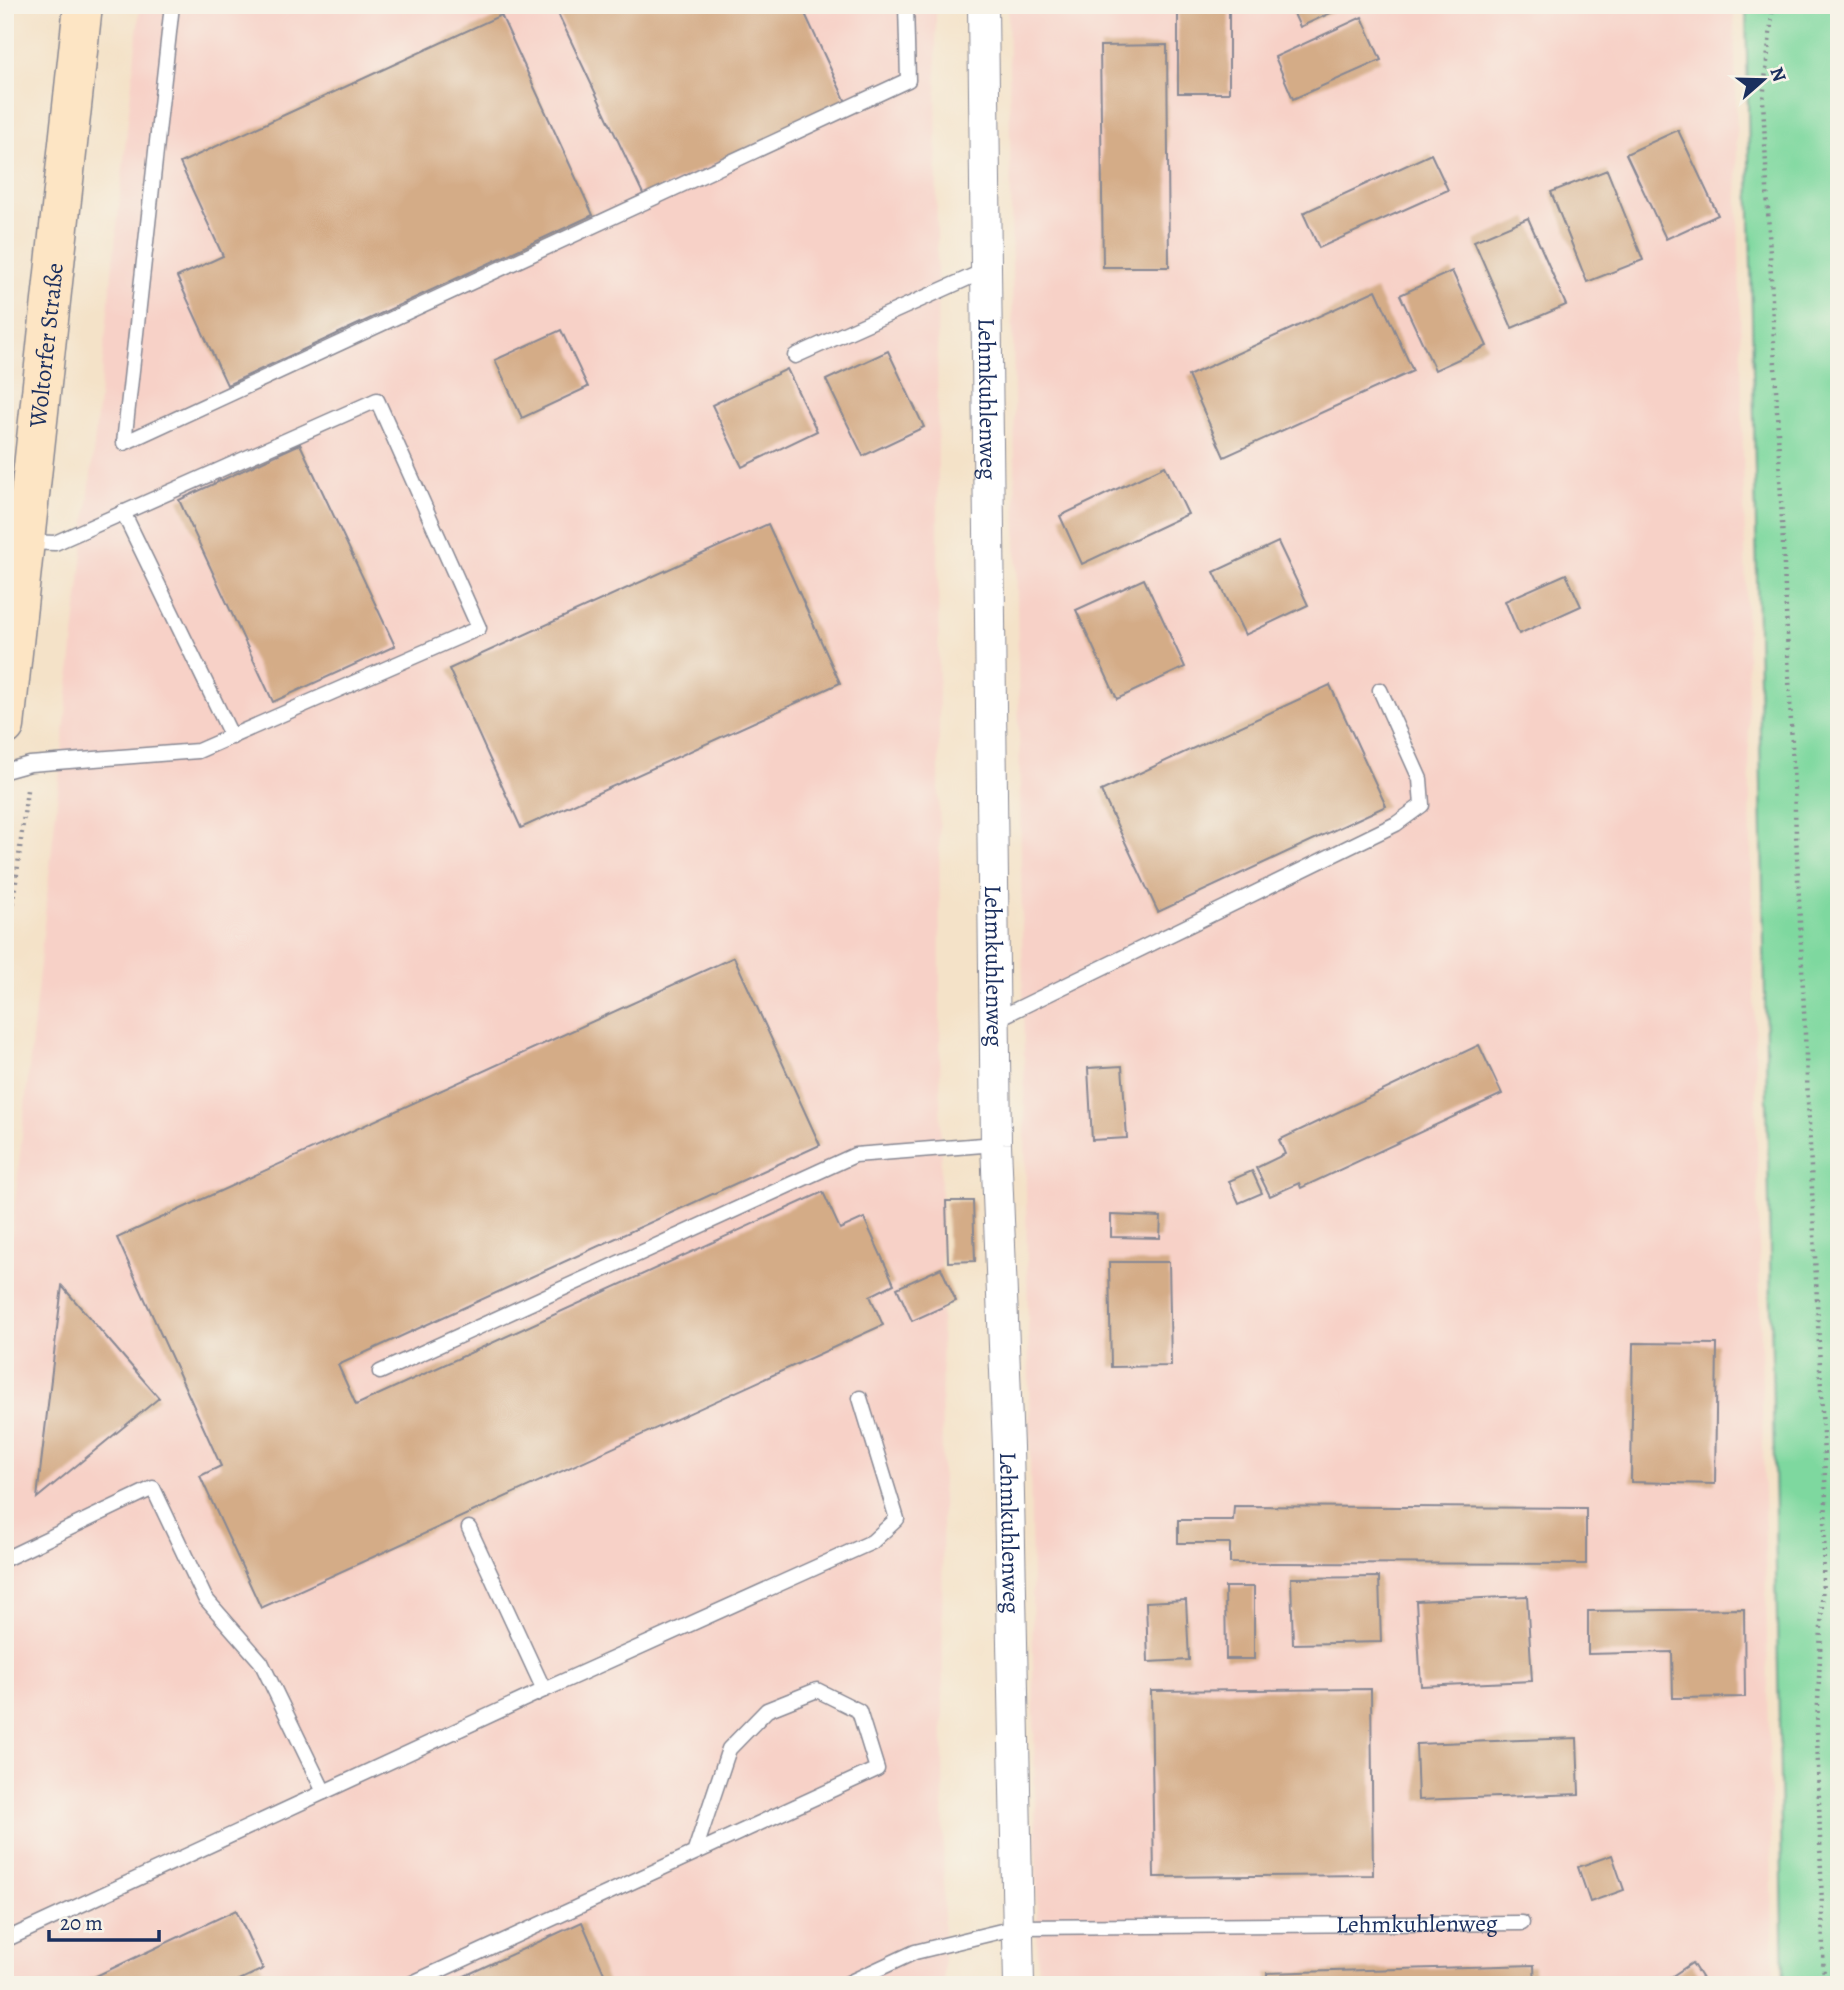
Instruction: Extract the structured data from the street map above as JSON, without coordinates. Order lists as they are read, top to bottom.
{
  "streets": {
    "street": ["Woltorfer Straße", "Lehmkuhlenweg"]
  },
  "scale_bar": "20 m",
  "north": "right"
}
